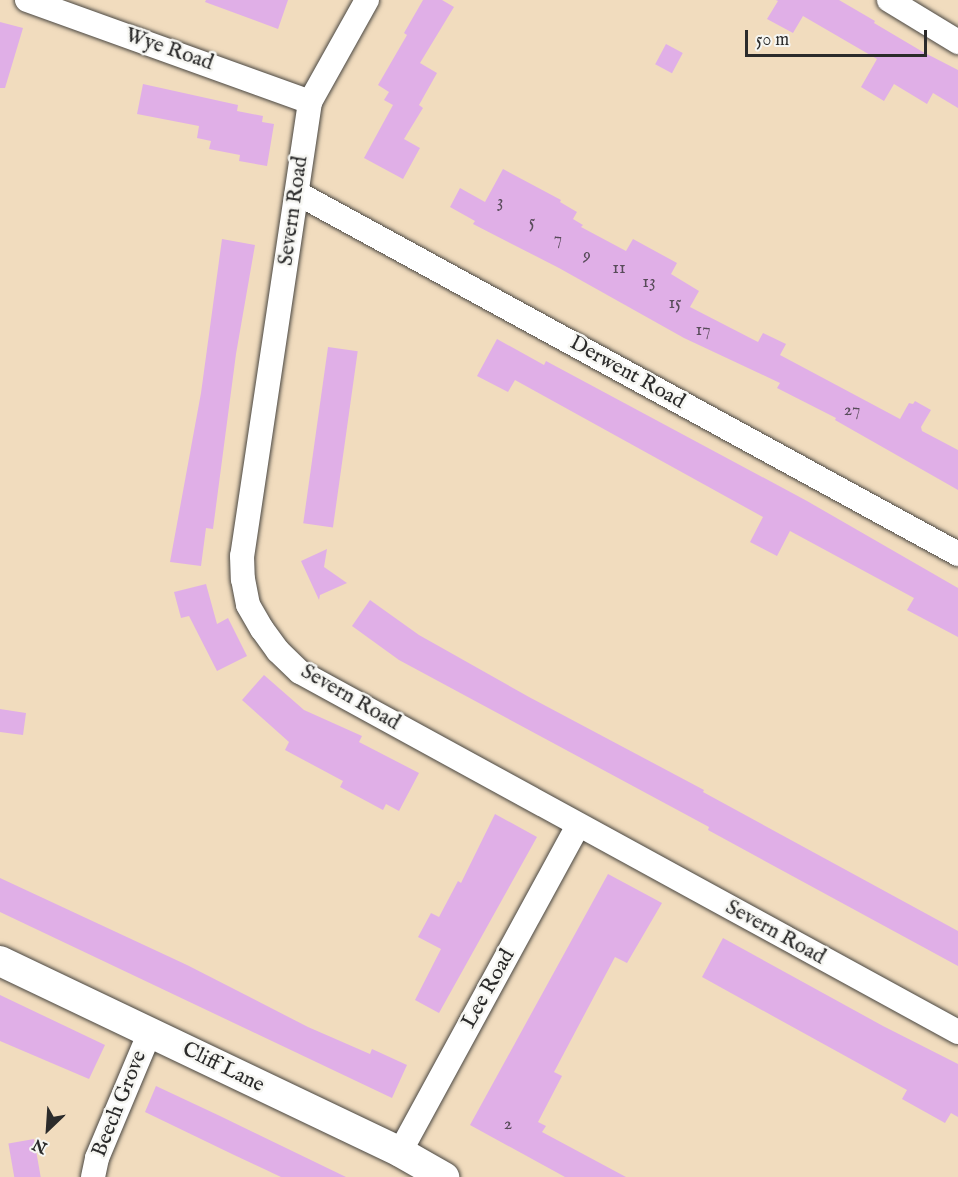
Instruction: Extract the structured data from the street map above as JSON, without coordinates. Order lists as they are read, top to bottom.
{
  "streets": {
    "street": [
      "Wye Road",
      "Severn Road",
      "Derwent Road",
      "Lee Road",
      "Cliff Lane",
      "Beech Grove"
    ]
  },
  "crossings": [
    ["Wye Road", "Severn Road"],
    ["Severn Road", "Derwent Road"],
    ["Severn Road", "Lee Road"],
    ["Lee Road", "Cliff Lane"],
    ["Cliff Lane", "Beech Grove"]
  ],
  "house_numbers": [
    "3",
    "5",
    "7",
    "9",
    "11",
    "13",
    "15",
    "17",
    "27",
    "2"
  ],
  "scale_bar": "50 m",
  "north": "bottom left"
}
